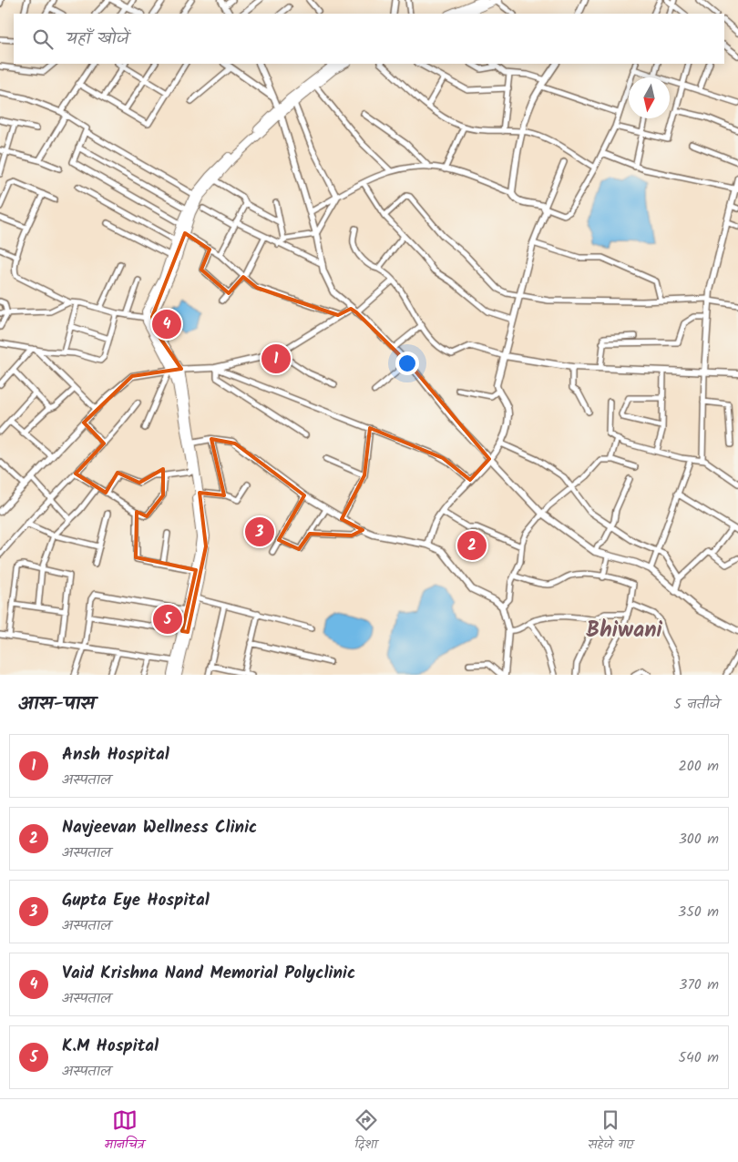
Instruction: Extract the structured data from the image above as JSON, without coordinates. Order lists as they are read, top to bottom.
{
  "districts": ["Bhiwani"],
  "north": "bottom",
  "page": {
    "search": "यहाँ खोजें",
    "pins": [
      "4",
      "1",
      "3",
      "2",
      "5"
    ],
    "heading": ["आस-पास", "5 नतीजे"],
    "list": [
      {
        "mark": "1",
        "name": "Ansh Hospital",
        "note": "अस्पताल",
        "value": "200 m"
      },
      {
        "mark": "2",
        "name": "Navjeevan Wellness Clinic",
        "note": "अस्पताल",
        "value": "300 m"
      },
      {
        "mark": "3",
        "name": "Gupta Eye Hospital",
        "note": "अस्पताल",
        "value": "350 m"
      },
      {
        "mark": "4",
        "name": "Vaid Krishna Nand Memorial Polyclinic",
        "note": "अस्पताल",
        "value": "370 m"
      },
      {
        "mark": "5",
        "name": "K.M Hospital",
        "note": "अस्पताल",
        "value": "540 m"
      }
    ],
    "nav": ["मानचित्र", "दिशा", "सहेजे गए"]
  }
}
